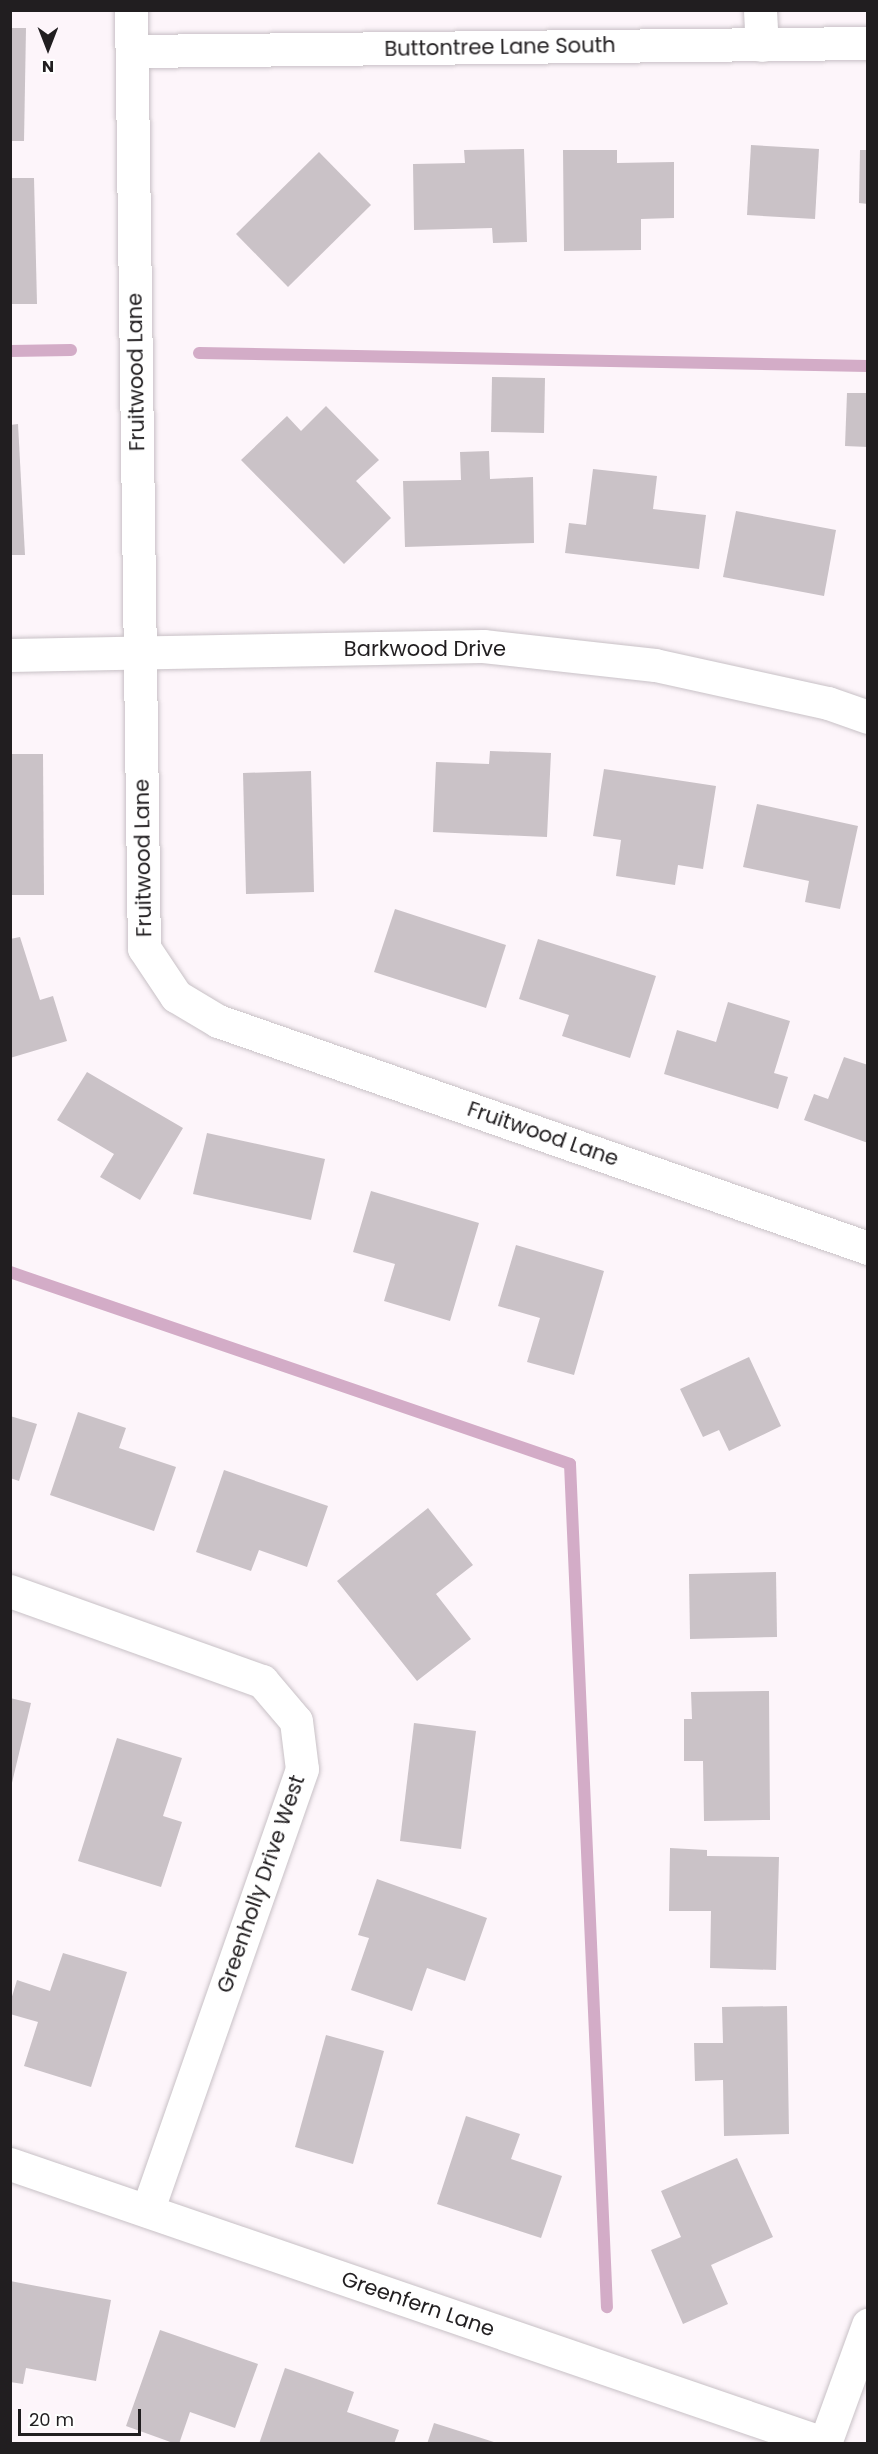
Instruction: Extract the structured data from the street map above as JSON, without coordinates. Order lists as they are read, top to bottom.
{
  "streets": {
    "street": [
      "Buttontree Lane South",
      "Fruitwood Lane",
      "Barkwood Drive",
      "Greenholly Drive West",
      "Greenfern Lane"
    ]
  },
  "crossings": [
    ["Buttontree Lane South", "Fruitwood Lane"],
    ["Fruitwood Lane", "Barkwood Drive"],
    ["Greenholly Drive West", "Greenfern Lane"]
  ],
  "scale_bar": "20 m",
  "north": "bottom"
}
